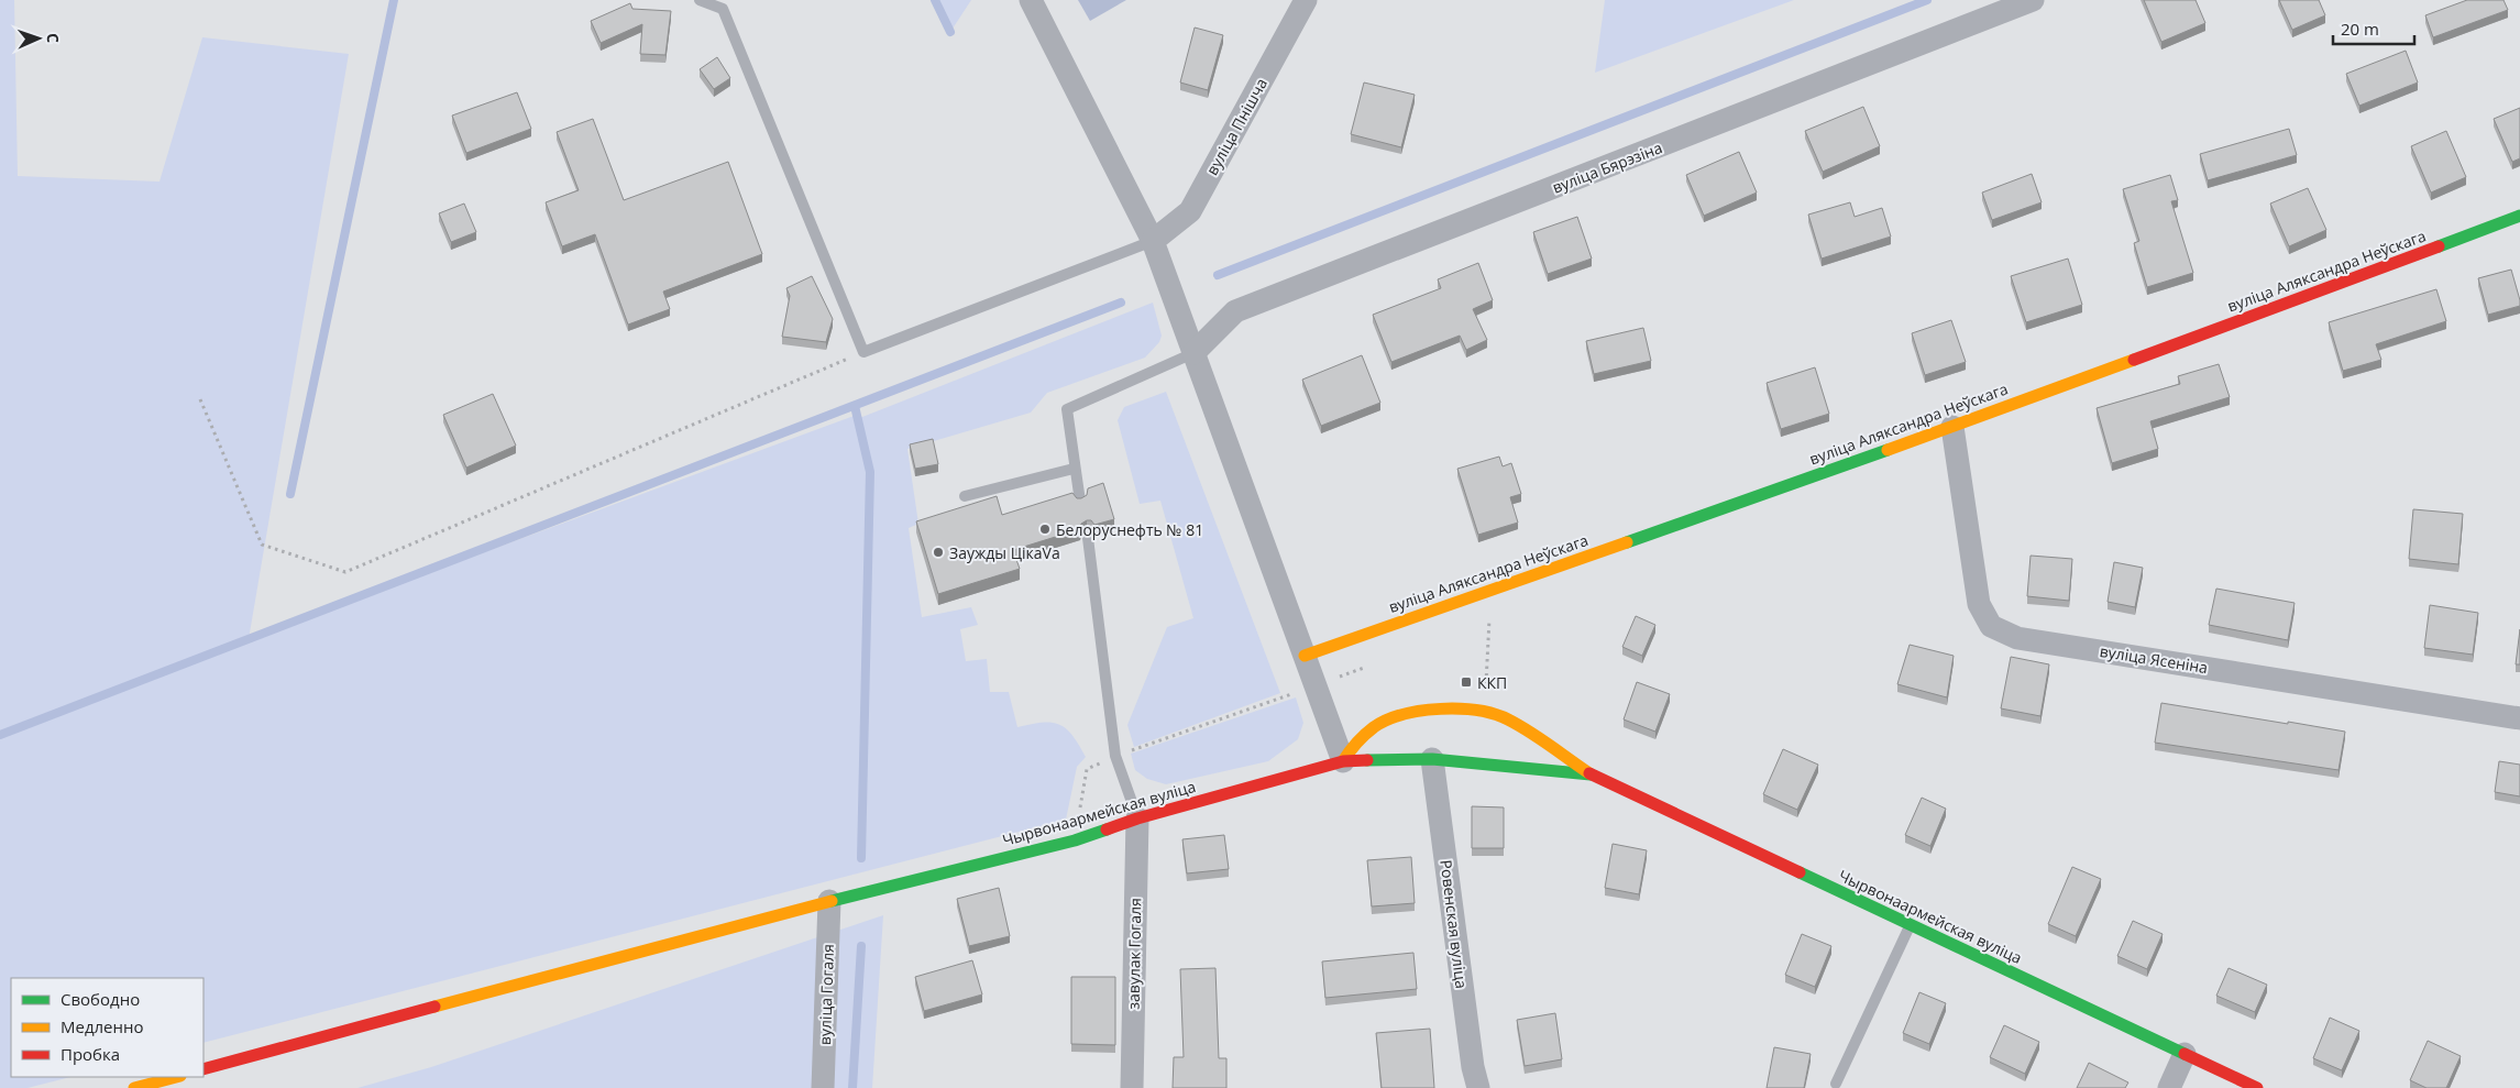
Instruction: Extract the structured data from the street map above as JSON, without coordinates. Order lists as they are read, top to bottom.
{
  "streets": {
    "main road": ["вуліца Аляксандра Неўскага", "Чырвонаармейская вуліца"],
    "street": [
      "вуліца Пнішча",
      "вуліца Бярэзіна",
      "вуліца Ясеніна",
      "Ровенская вуліца",
      "завулак Гогаля",
      "вуліца Гогаля"
    ]
  },
  "crossings": [
    ["вуліца Аляксандра Неўскага", "вуліца Ясеніна"],
    ["Чырвонаармейская вуліца", "Ровенская вуліца"],
    ["Чырвонаармейская вуліца", "завулак Гогаля"],
    ["Чырвонаармейская вуліца", "вуліца Гогаля"]
  ],
  "places": {
    "other": ["Белоруснефть № 81", "Заужды ЦікаVа"],
    "transit": ["ККП"]
  },
  "legend": ["Свободно", "Медленно", "Пробка"],
  "scale_bar": "20 m",
  "north": "right"
}
